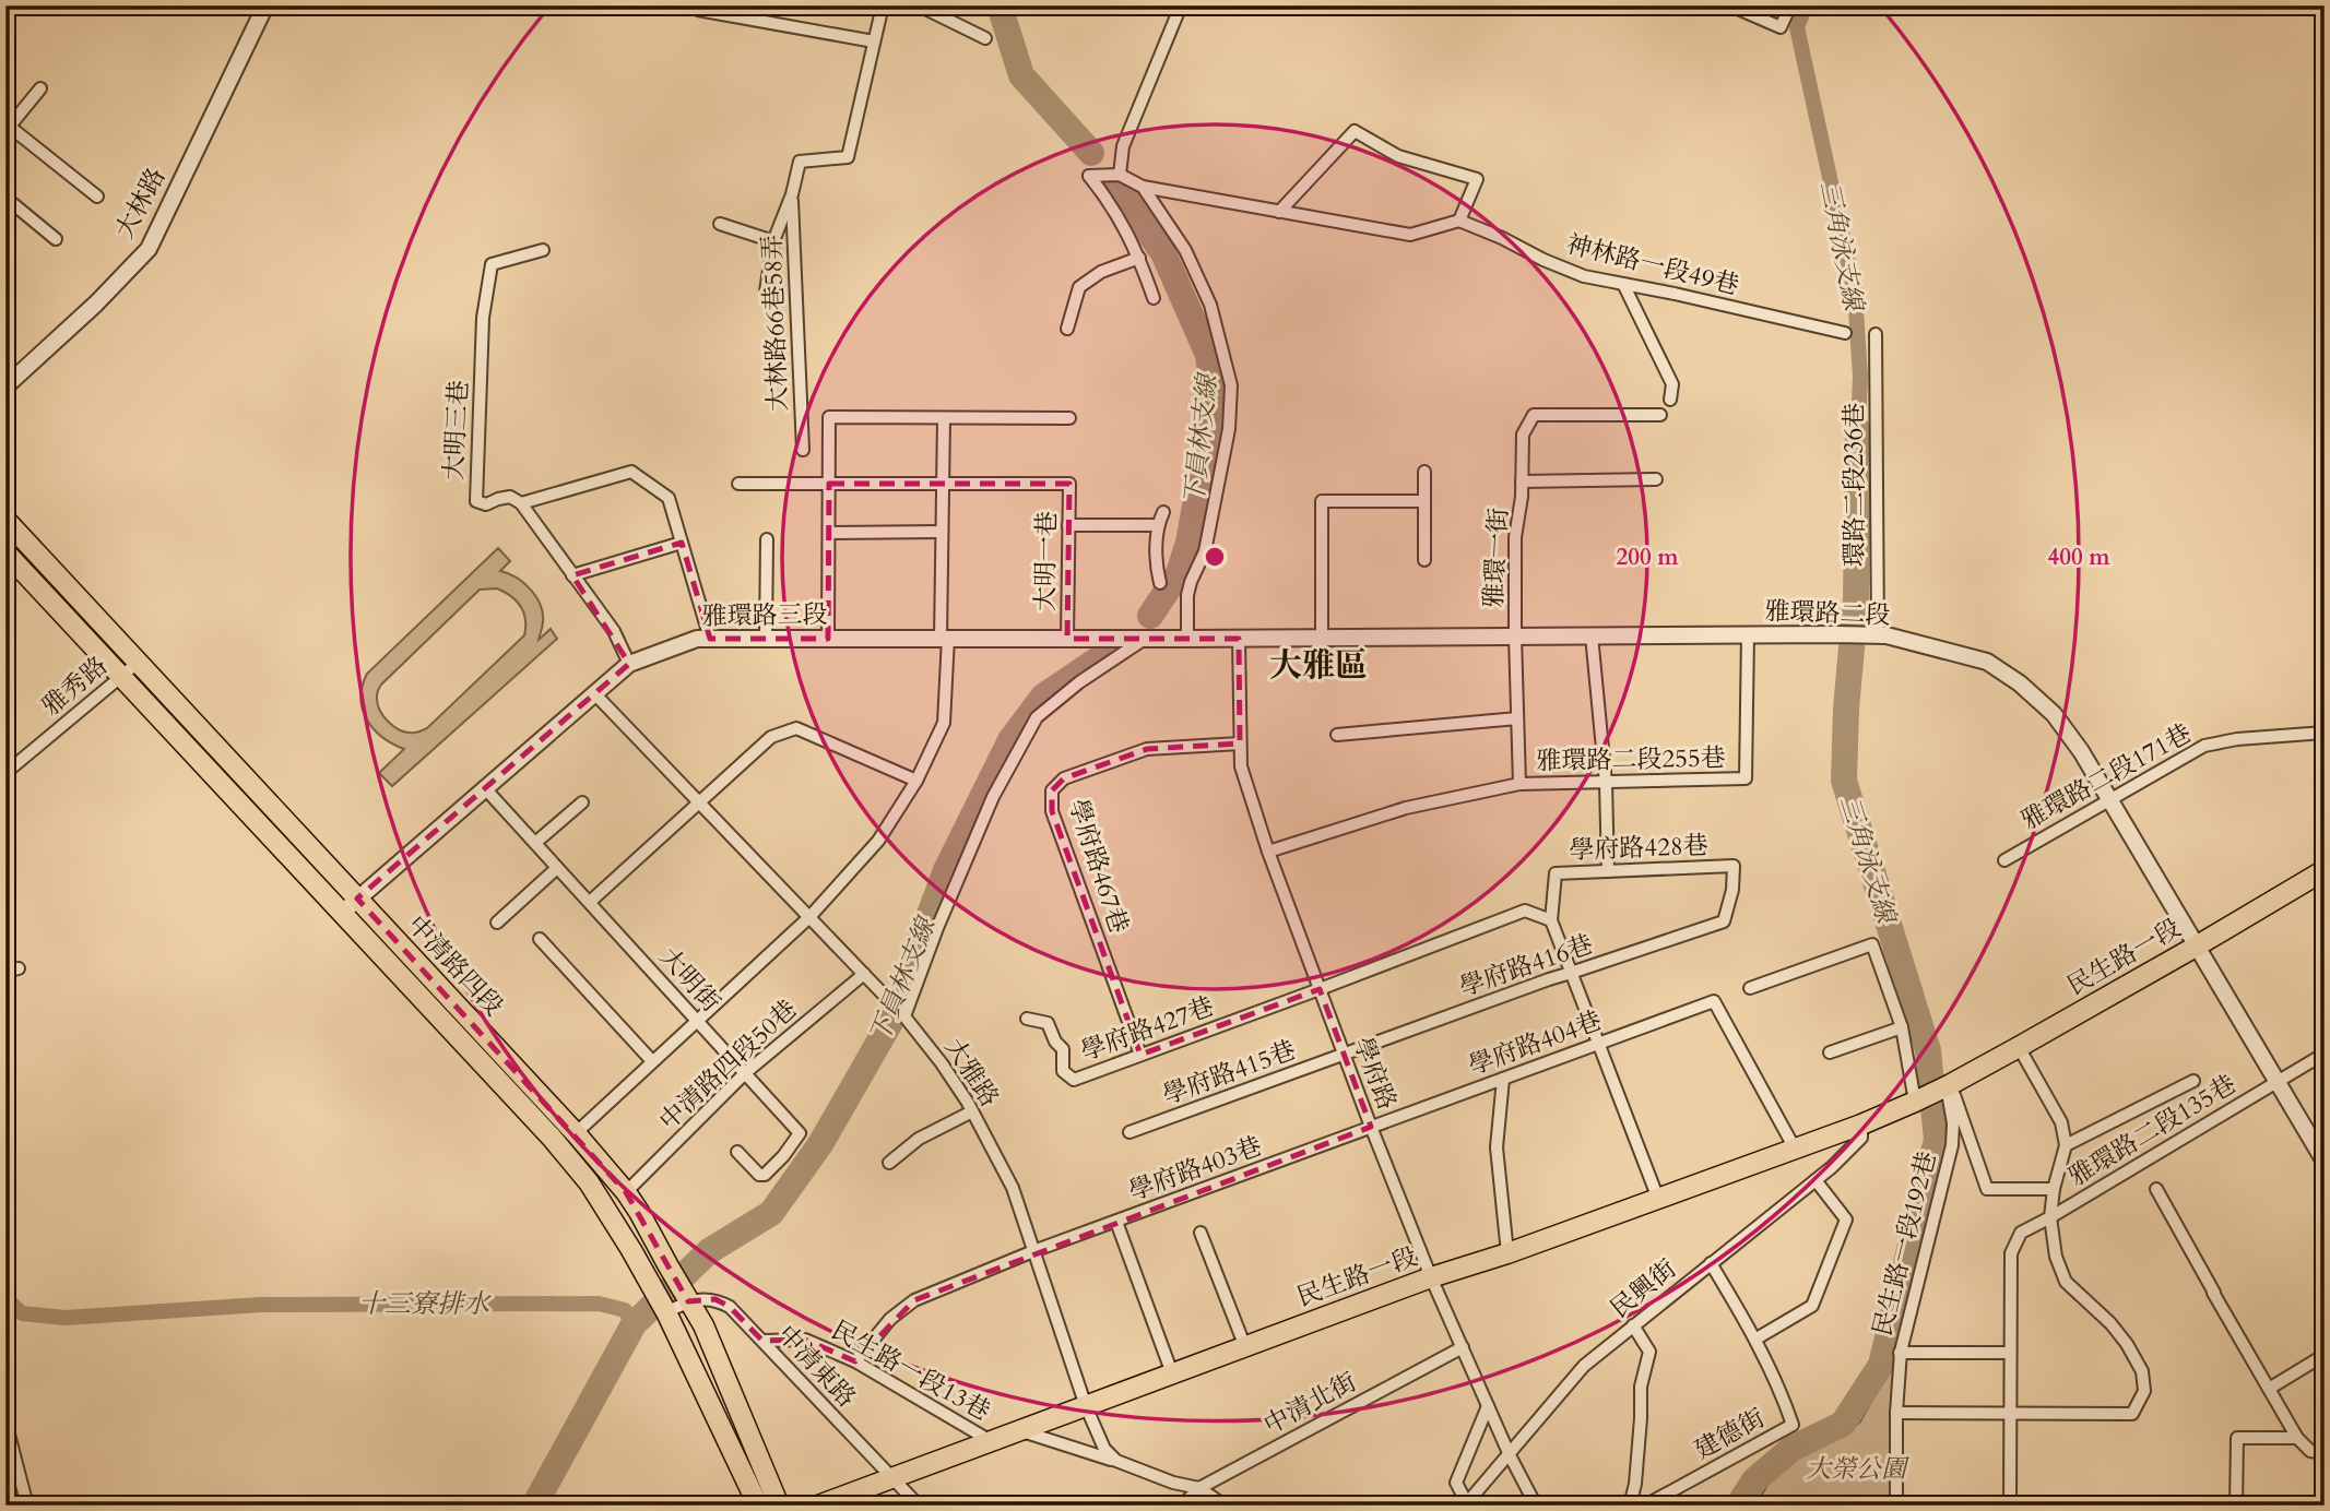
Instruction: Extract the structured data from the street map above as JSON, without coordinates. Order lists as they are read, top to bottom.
{
  "streets": {
    "main road": ["民生路一段", "中清路四段"],
    "street": [
      "大林路",
      "神林路一段49巷",
      "大林路66巷58弄",
      "大明三巷",
      "環路二段236巷",
      "雅環一街",
      "大明一巷",
      "雅環路二段",
      "雅環路三段",
      "雅秀路",
      "雅環路二段255巷",
      "雅環路二段171巷",
      "學府路428巷",
      "學府路467巷",
      "學府路416巷",
      "大明街",
      "學府路427巷",
      "學府路404巷",
      "中清路四段50巷",
      "大雅路",
      "學府路415巷",
      "學府路",
      "雅環路二段135巷",
      "學府路403巷",
      "民生路一段192巷",
      "民興街",
      "中清東路",
      "民生路一段13巷",
      "中清北街",
      "建德街"
    ]
  },
  "crossings": [
    ["環路二段236巷", "雅環路二段"],
    ["雅環一街", "雅環路二段"],
    ["雅環一街", "雅環路二段255巷"],
    ["大明一巷", "雅環路三段"],
    ["雅環路二段", "雅環路三段"],
    ["雅環路二段", "雅環路二段255巷"],
    ["雅環路二段", "雅環路二段171巷"],
    ["雅環路二段", "民生路一段"],
    ["雅環路二段", "學府路"],
    ["雅環路二段", "雅環路二段135巷"],
    ["雅環路三段", "中清路四段"],
    ["雅環路三段", "大明街"],
    ["雅環路三段", "大雅路"],
    ["雅環路三段", "學府路"],
    ["雅秀路", "中清路四段"],
    ["學府路428巷", "學府路416巷"],
    ["學府路467巷", "學府路427巷"],
    ["學府路467巷", "學府路"],
    ["民生路一段", "學府路404巷"],
    ["民生路一段", "大雅路"],
    ["民生路一段", "學府路"],
    ["民生路一段", "民生路一段192巷"],
    ["民生路一段", "民興街"],
    ["民生路一段", "中清東路"],
    ["民生路一段", "民生路一段13巷"],
    ["中清路四段", "中清路四段50巷"],
    ["中清路四段", "中清東路"],
    ["學府路416巷", "學府路415巷"],
    ["學府路416巷", "學府路"],
    ["大明街", "中清路四段50巷"],
    ["學府路427巷", "學府路"],
    ["學府路404巷", "學府路"],
    ["學府路404巷", "學府路403巷"],
    ["中清路四段50巷", "大雅路"],
    ["大雅路", "學府路403巷"],
    ["學府路415巷", "學府路"],
    ["學府路", "學府路403巷"],
    ["學府路", "民興街"],
    ["學府路", "中清北街"],
    ["學府路403巷", "民生路一段13巷"],
    ["民興街", "建德街"],
    ["中清東路", "民生路一段13巷"]
  ],
  "districts": ["大雅區"],
  "water": ["三角泳支線", "下員林支線", "十三寮排水"],
  "parks": ["大榮公園"],
  "rings": ["200 m", "400 m"]
}
